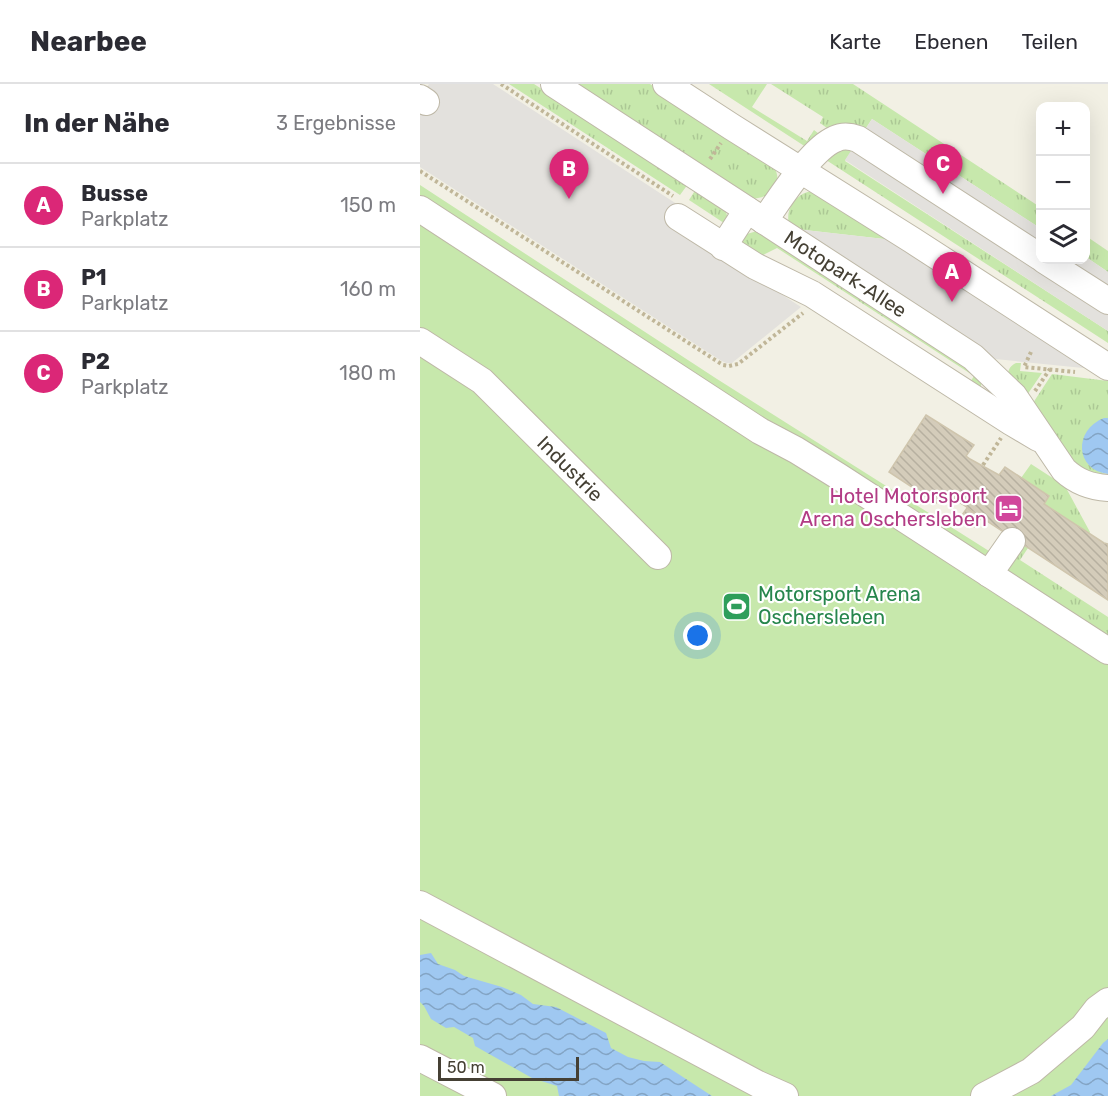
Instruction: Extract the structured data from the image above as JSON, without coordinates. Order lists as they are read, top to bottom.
{
  "streets": {
    "lane": ["Motopark-Allee", "Industrie"]
  },
  "places": {
    "hotel": ["Hotel Motorsport Arena Oschersleben"],
    "sports": ["Motorsport Arena Oschersleben"]
  },
  "scale_bar": "50 m",
  "page": {
    "header": "Nearbee",
    "nav": ["Karte", "Ebenen", "Teilen"],
    "heading": ["In der Nähe", "3 Ergebnisse"],
    "map_buttons": ["+", "−"],
    "pins": ["C", "B", "A"],
    "list": [
      {
        "mark": "A",
        "name": "Busse",
        "note": "Parkplatz",
        "value": "150 m"
      },
      {
        "mark": "B",
        "name": "P1",
        "note": "Parkplatz",
        "value": "160 m"
      },
      {
        "mark": "C",
        "name": "P2",
        "note": "Parkplatz",
        "value": "180 m"
      }
    ],
    "scale": "50 m"
  }
}
